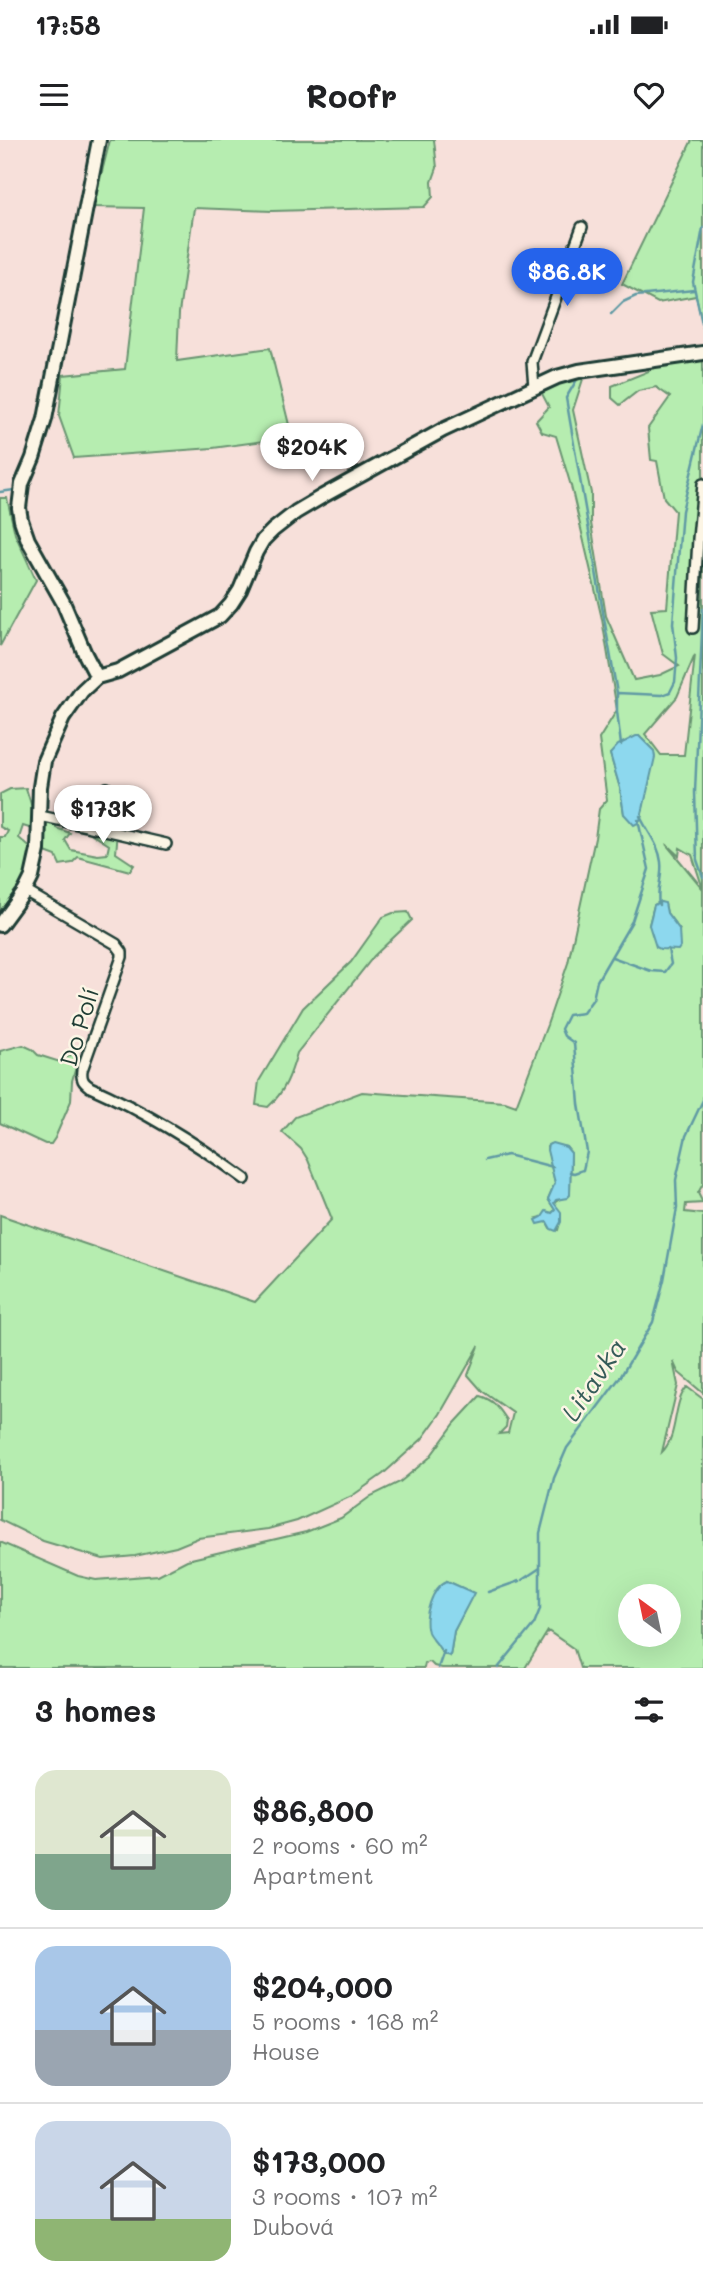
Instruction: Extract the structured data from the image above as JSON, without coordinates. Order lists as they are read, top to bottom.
{
  "streets": {
    "street": ["Do Polí"]
  },
  "water": ["Litavka"],
  "north": "top left",
  "page": {
    "status": "17:58",
    "header": "Roofr",
    "price": ["$86.8K", "$204K", "$173K"],
    "heading": "3 homes",
    "list": [
      {
        "name": "$86,800",
        "note": "2 rooms · 60 m² · Apartment"
      },
      {
        "name": "$204,000",
        "note": "5 rooms · 168 m² · House"
      },
      {
        "name": "$173,000",
        "note": "3 rooms · 107 m² · Dubová"
      }
    ]
  }
}
